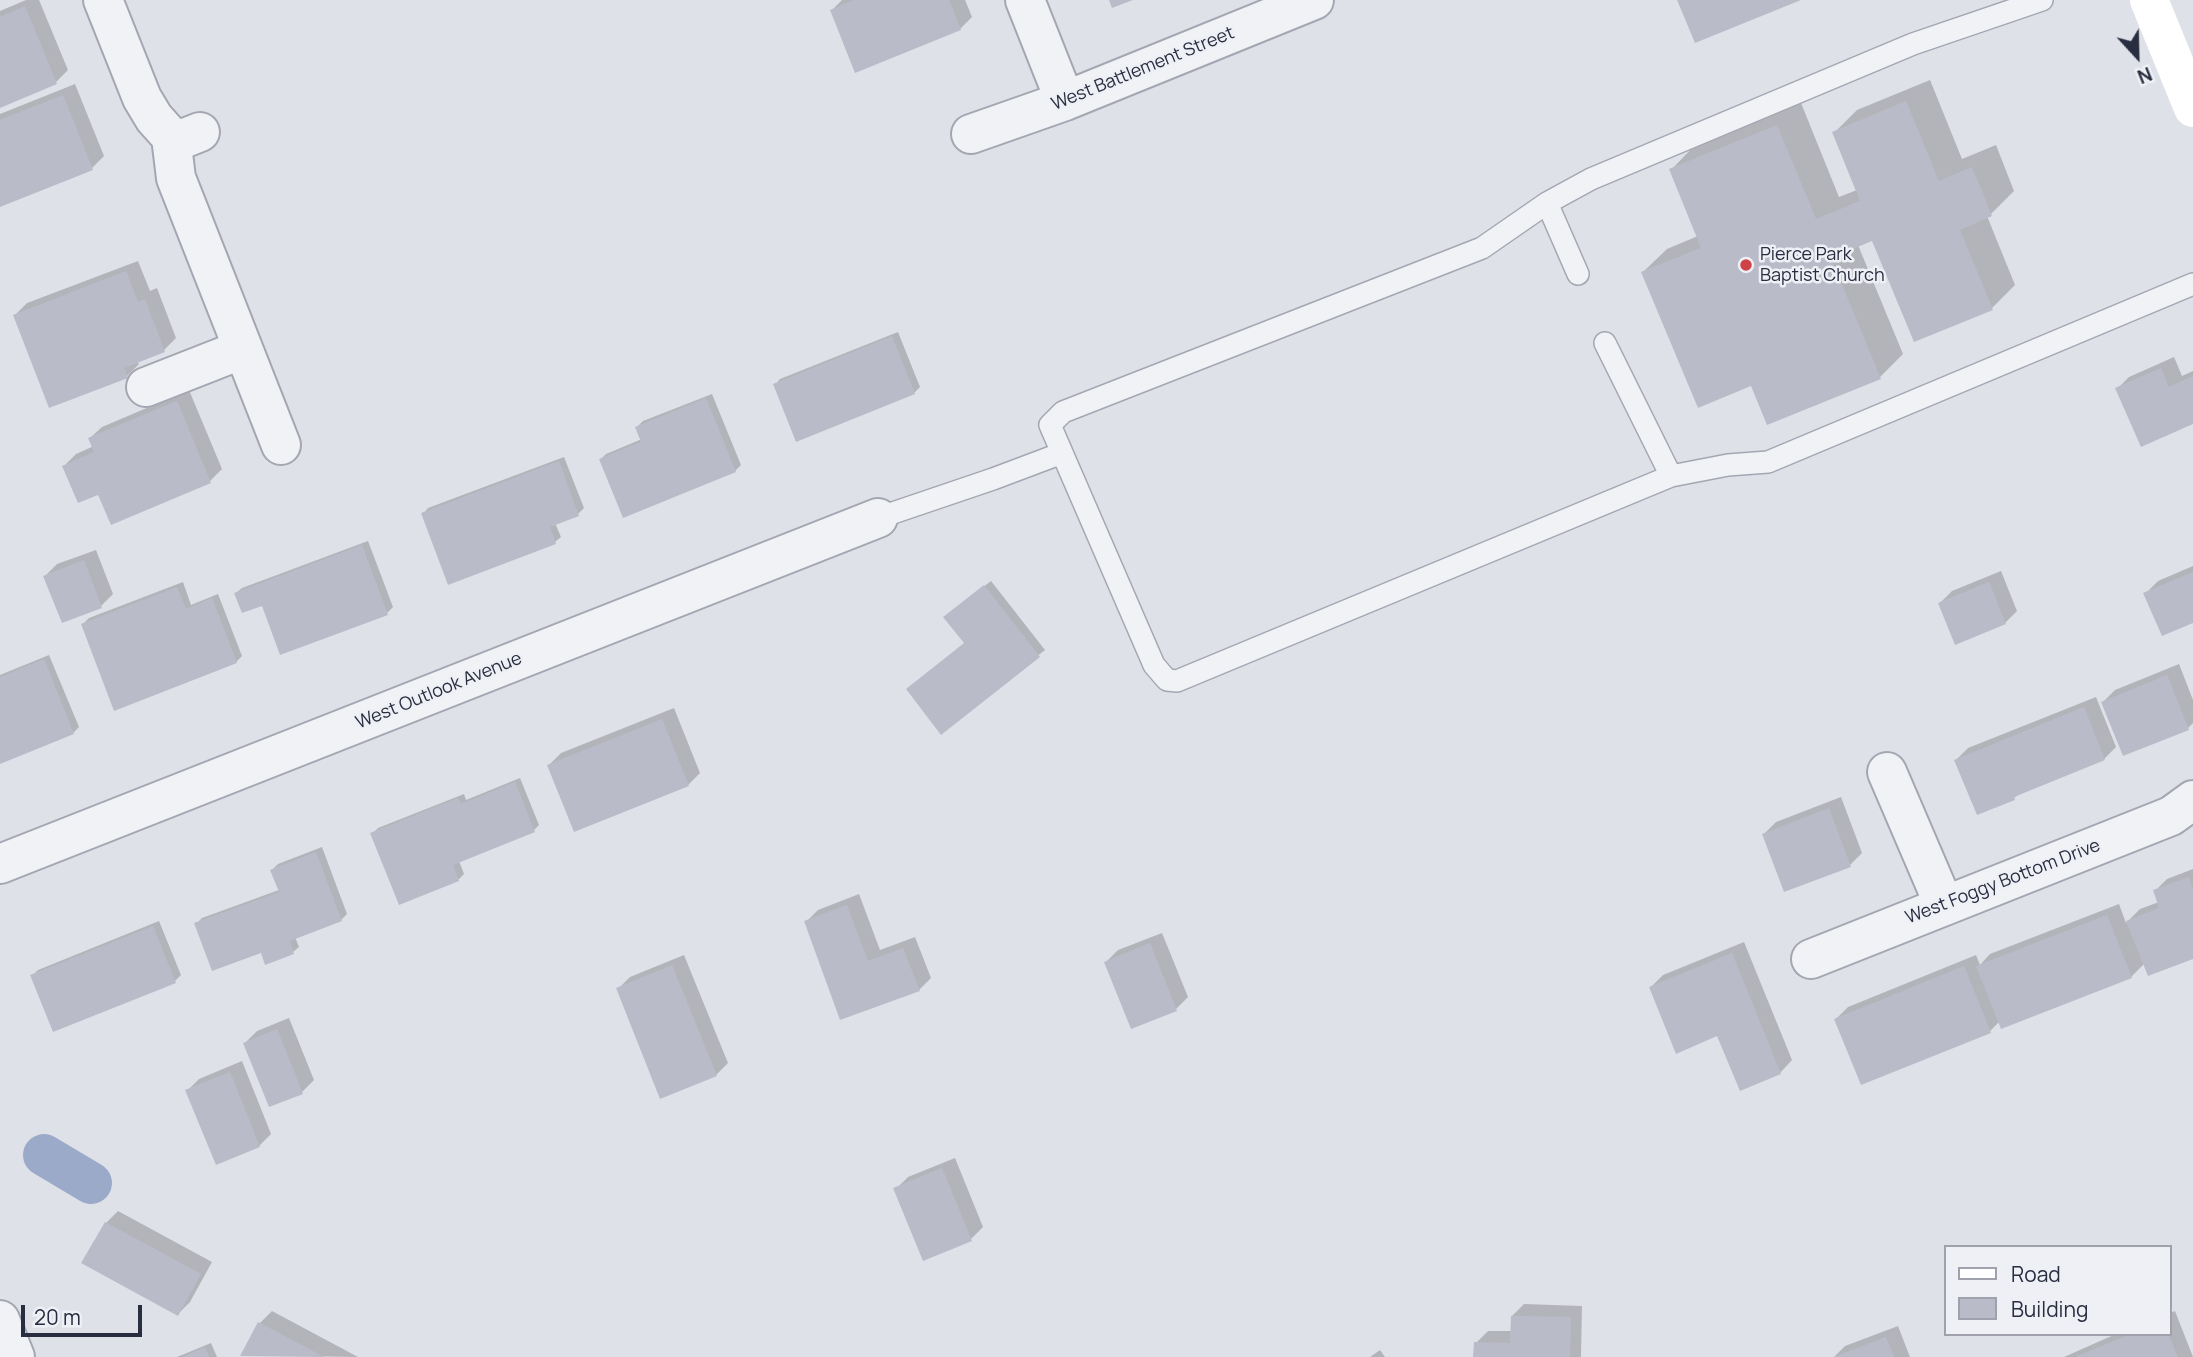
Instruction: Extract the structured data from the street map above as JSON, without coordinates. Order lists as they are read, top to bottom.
{
  "streets": {
    "street": ["West Battlement Street", "West Outlook Avenue", "West Foggy Bottom Drive"]
  },
  "places": ["Pierce Park Baptist Church"],
  "legend": ["Road", "Building"],
  "scale_bar": "20 m",
  "north": "bottom"
}
